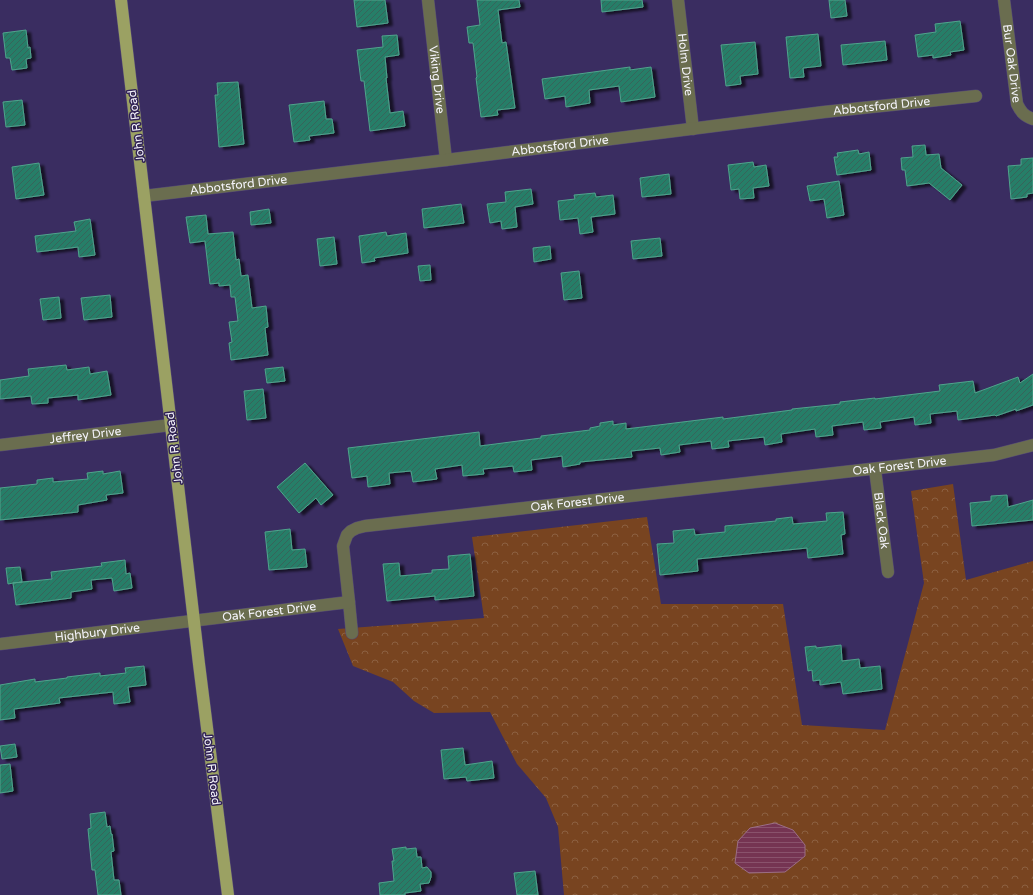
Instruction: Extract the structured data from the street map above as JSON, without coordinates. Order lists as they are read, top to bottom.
{
  "streets": {
    "main road": ["John R Road"],
    "street": [
      "Bur Oak Drive",
      "Holm Drive",
      "Viking Drive",
      "Abbotsford Drive",
      "Jeffrey Drive",
      "Oak Forest Drive",
      "Black Oak",
      "Highbury Drive"
    ]
  },
  "crossings": [
    ["Holm Drive", "Abbotsford Drive"],
    ["Viking Drive", "Abbotsford Drive"],
    ["Abbotsford Drive", "John R Road"],
    ["John R Road", "Jeffrey Drive"],
    ["John R Road", "Oak Forest Drive"],
    ["John R Road", "Highbury Drive"],
    ["Oak Forest Drive", "Black Oak"],
    ["Oak Forest Drive", "Highbury Drive"]
  ]
}
